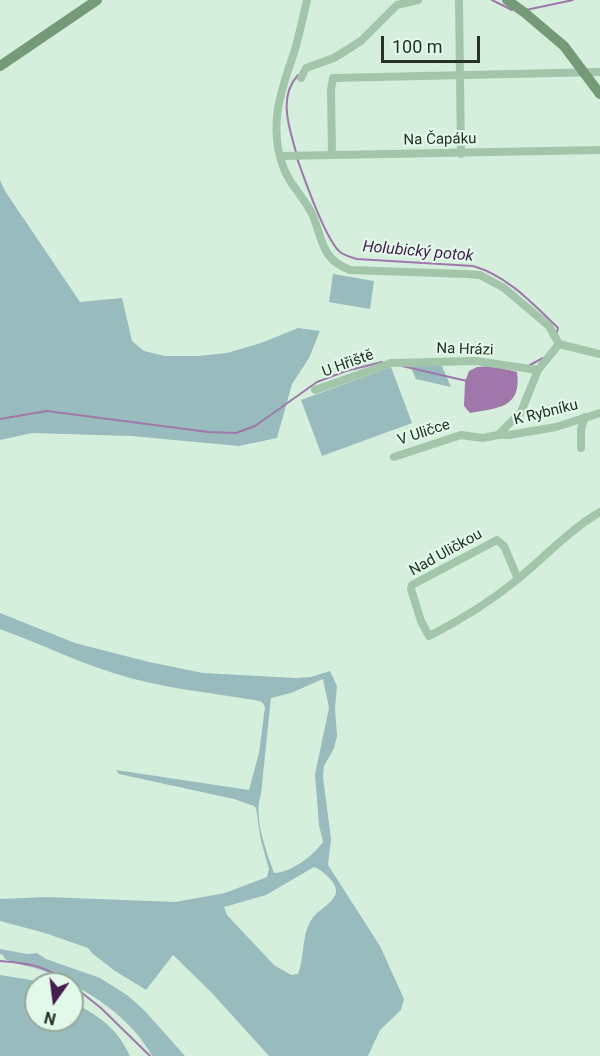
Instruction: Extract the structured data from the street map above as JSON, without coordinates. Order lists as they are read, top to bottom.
{
  "streets": {
    "street": [
      "Na Čapáku",
      "Na Hrázi",
      "U Hřiště",
      "K Rybníku",
      "V Uličce",
      "Nad Uličkou"
    ]
  },
  "crossings": [
    ["Na Hrázi", "U Hřiště"],
    ["K Rybníku", "V Uličce"]
  ],
  "water": ["Holubický potok"],
  "scale_bar": "100 m",
  "north": "bottom"
}
